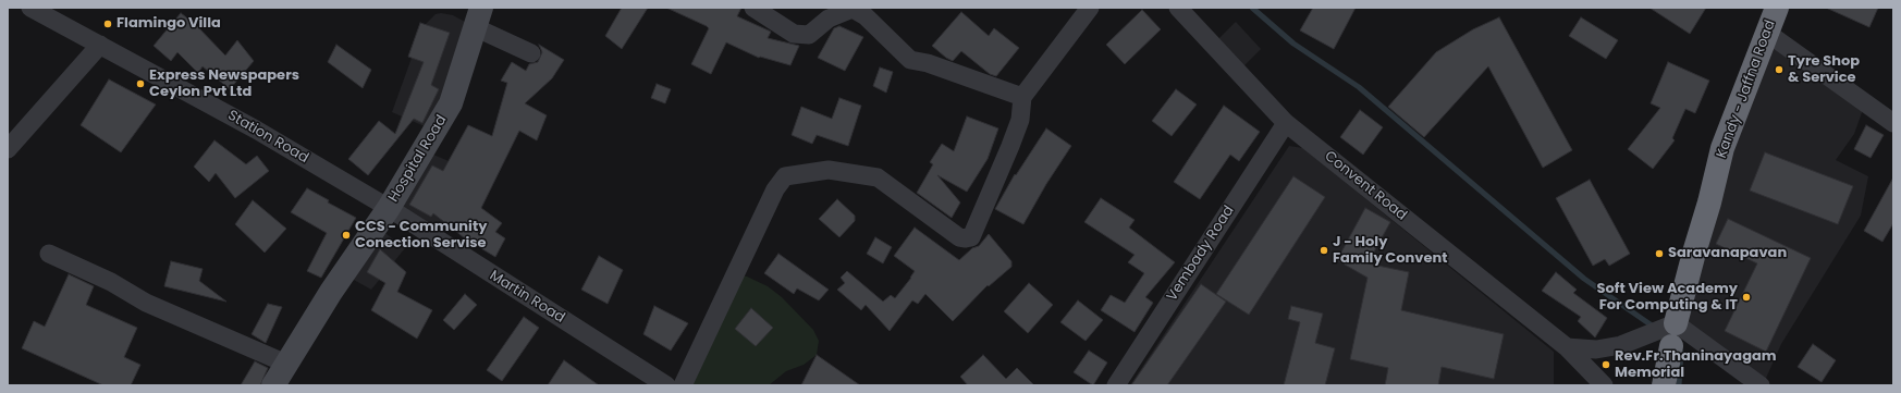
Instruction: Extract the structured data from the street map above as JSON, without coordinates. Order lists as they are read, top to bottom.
{
  "streets": {
    "highway": ["Kandy - Jaffna Road"],
    "street": [
      "Station Road",
      "Hospital Road",
      "Convent Road",
      "Vembady Road",
      "Martin Road"
    ]
  },
  "crossings": [
    ["Station Road", "Hospital Road"],
    ["Station Road", "Martin Road"],
    ["Hospital Road", "Martin Road"],
    ["Convent Road", "Vembady Road"]
  ],
  "places": [
    "Flamingo Villa",
    "Tyre Shop & Service",
    "Express Newspapers Ceylon Pvt Ltd",
    "CCS - Community Conection Servise",
    "J - Holy Family Convent",
    "Saravanapavan",
    "Soft View Academy For Computing & IT",
    "Rev.Fr.Thaninayagam Memorial"
  ]
}
